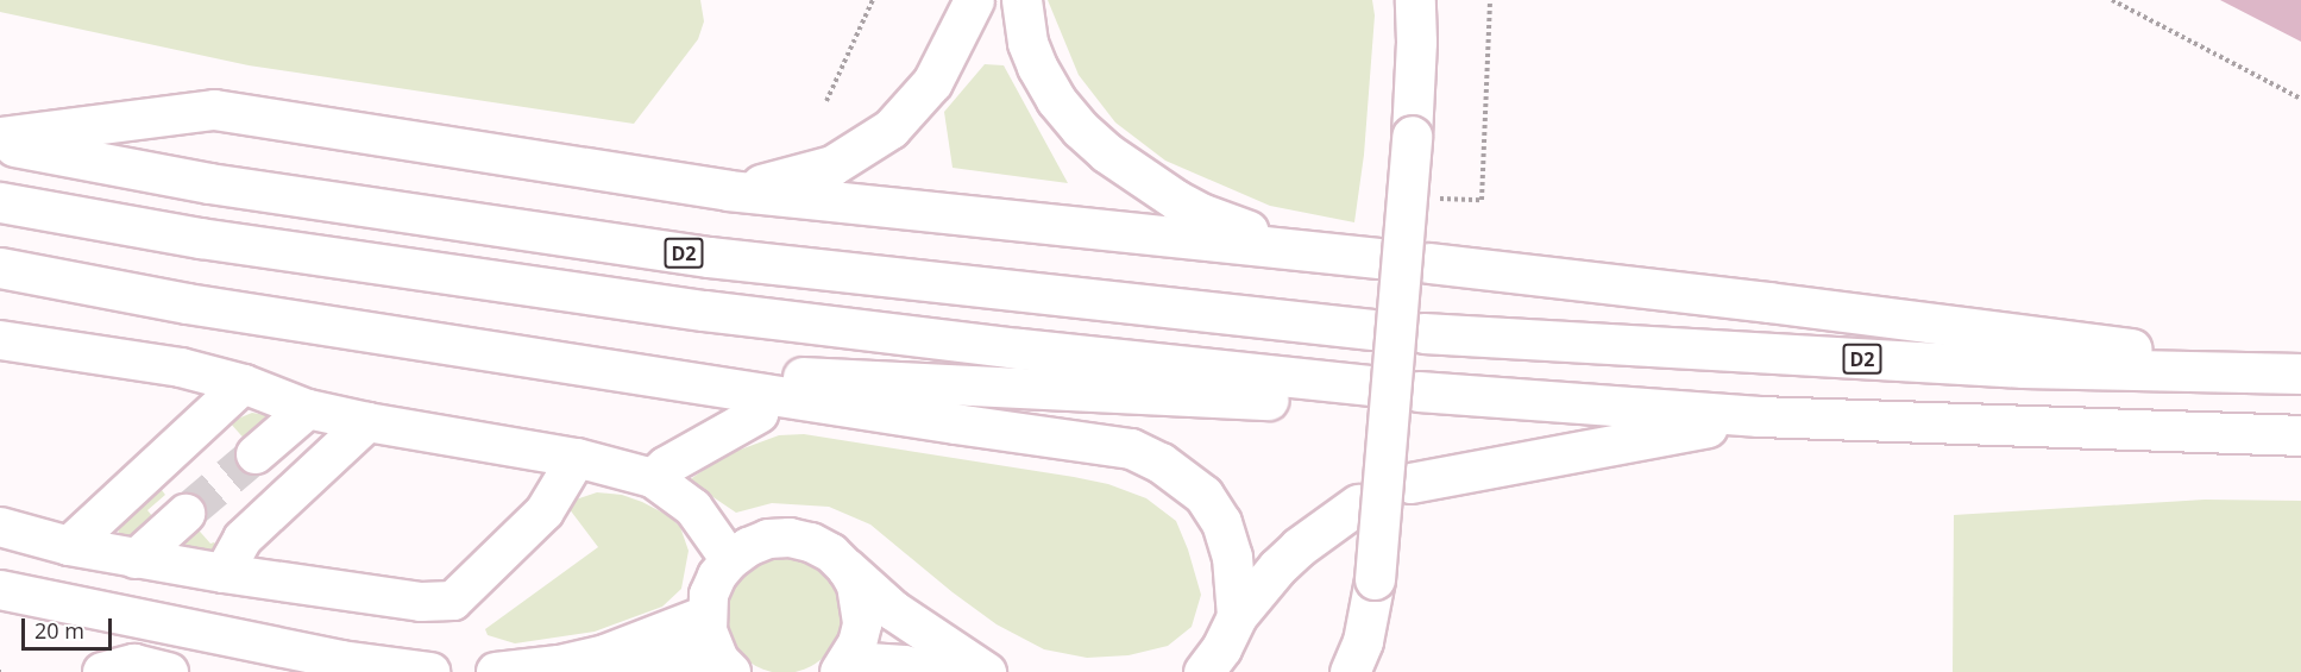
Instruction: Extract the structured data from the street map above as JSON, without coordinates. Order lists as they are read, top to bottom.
{
  "streets": {
    "highway": ["D2"]
  },
  "scale_bar": "20 m"
}
